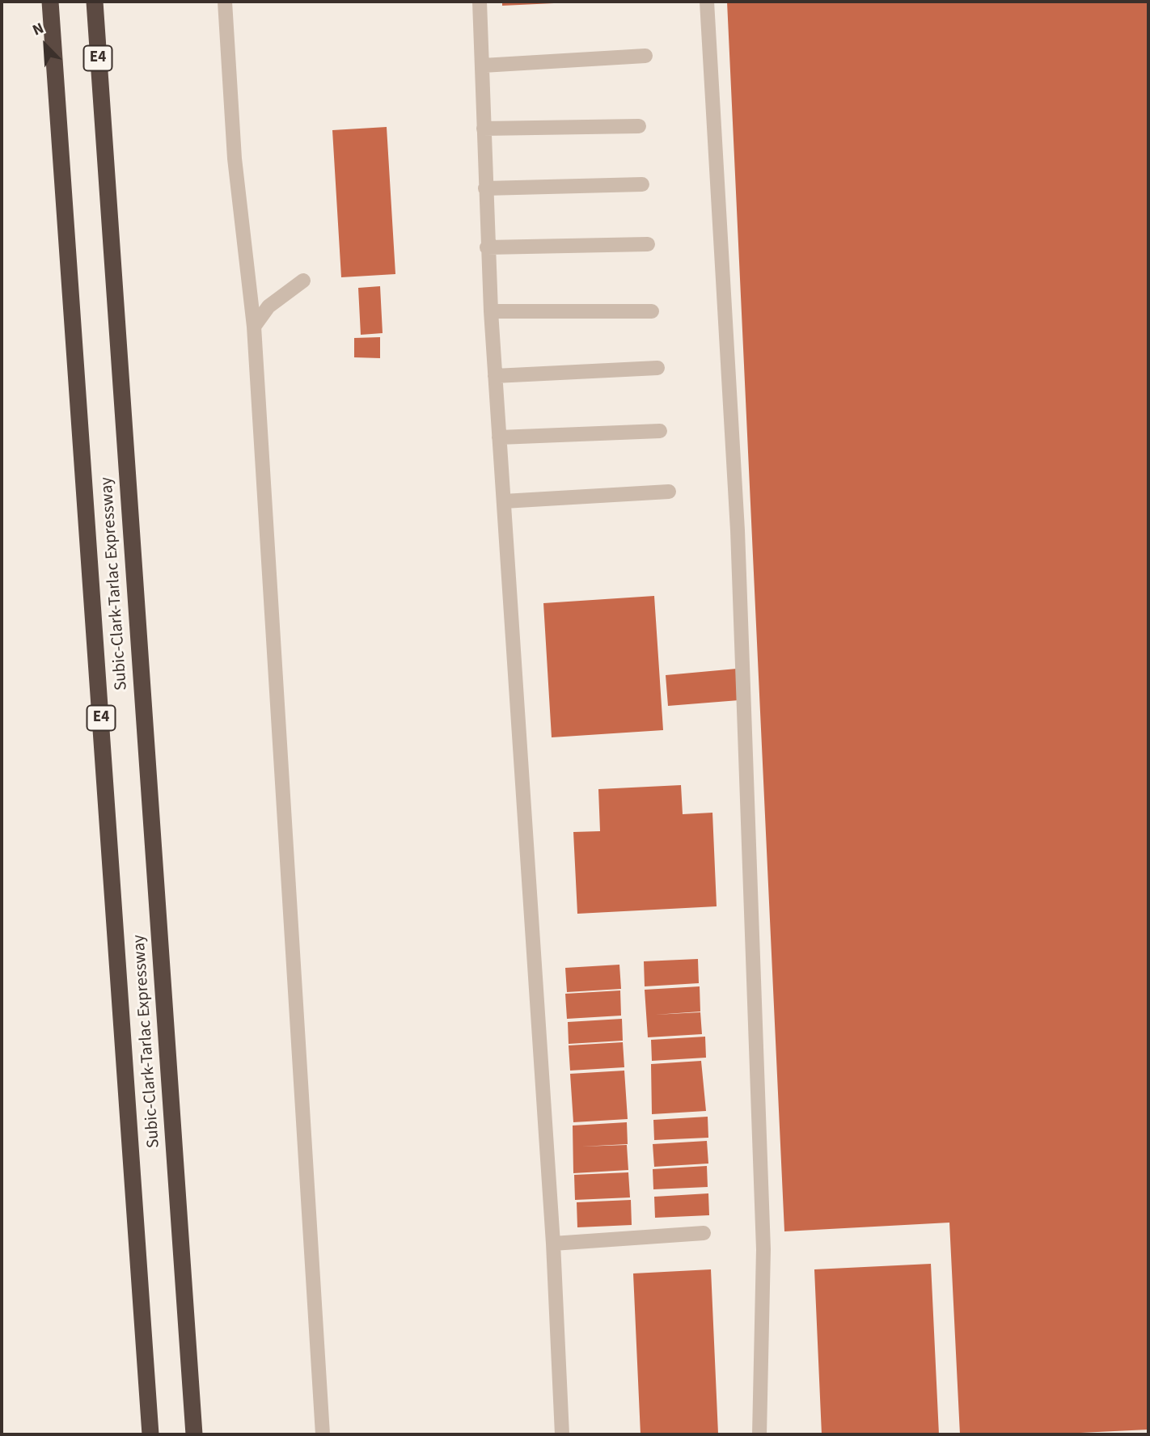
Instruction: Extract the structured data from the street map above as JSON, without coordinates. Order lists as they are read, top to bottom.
{
  "streets": {
    "highway": ["E4", "Subic-Clark-Tarlac Expressway"]
  },
  "north": "top left"
}
